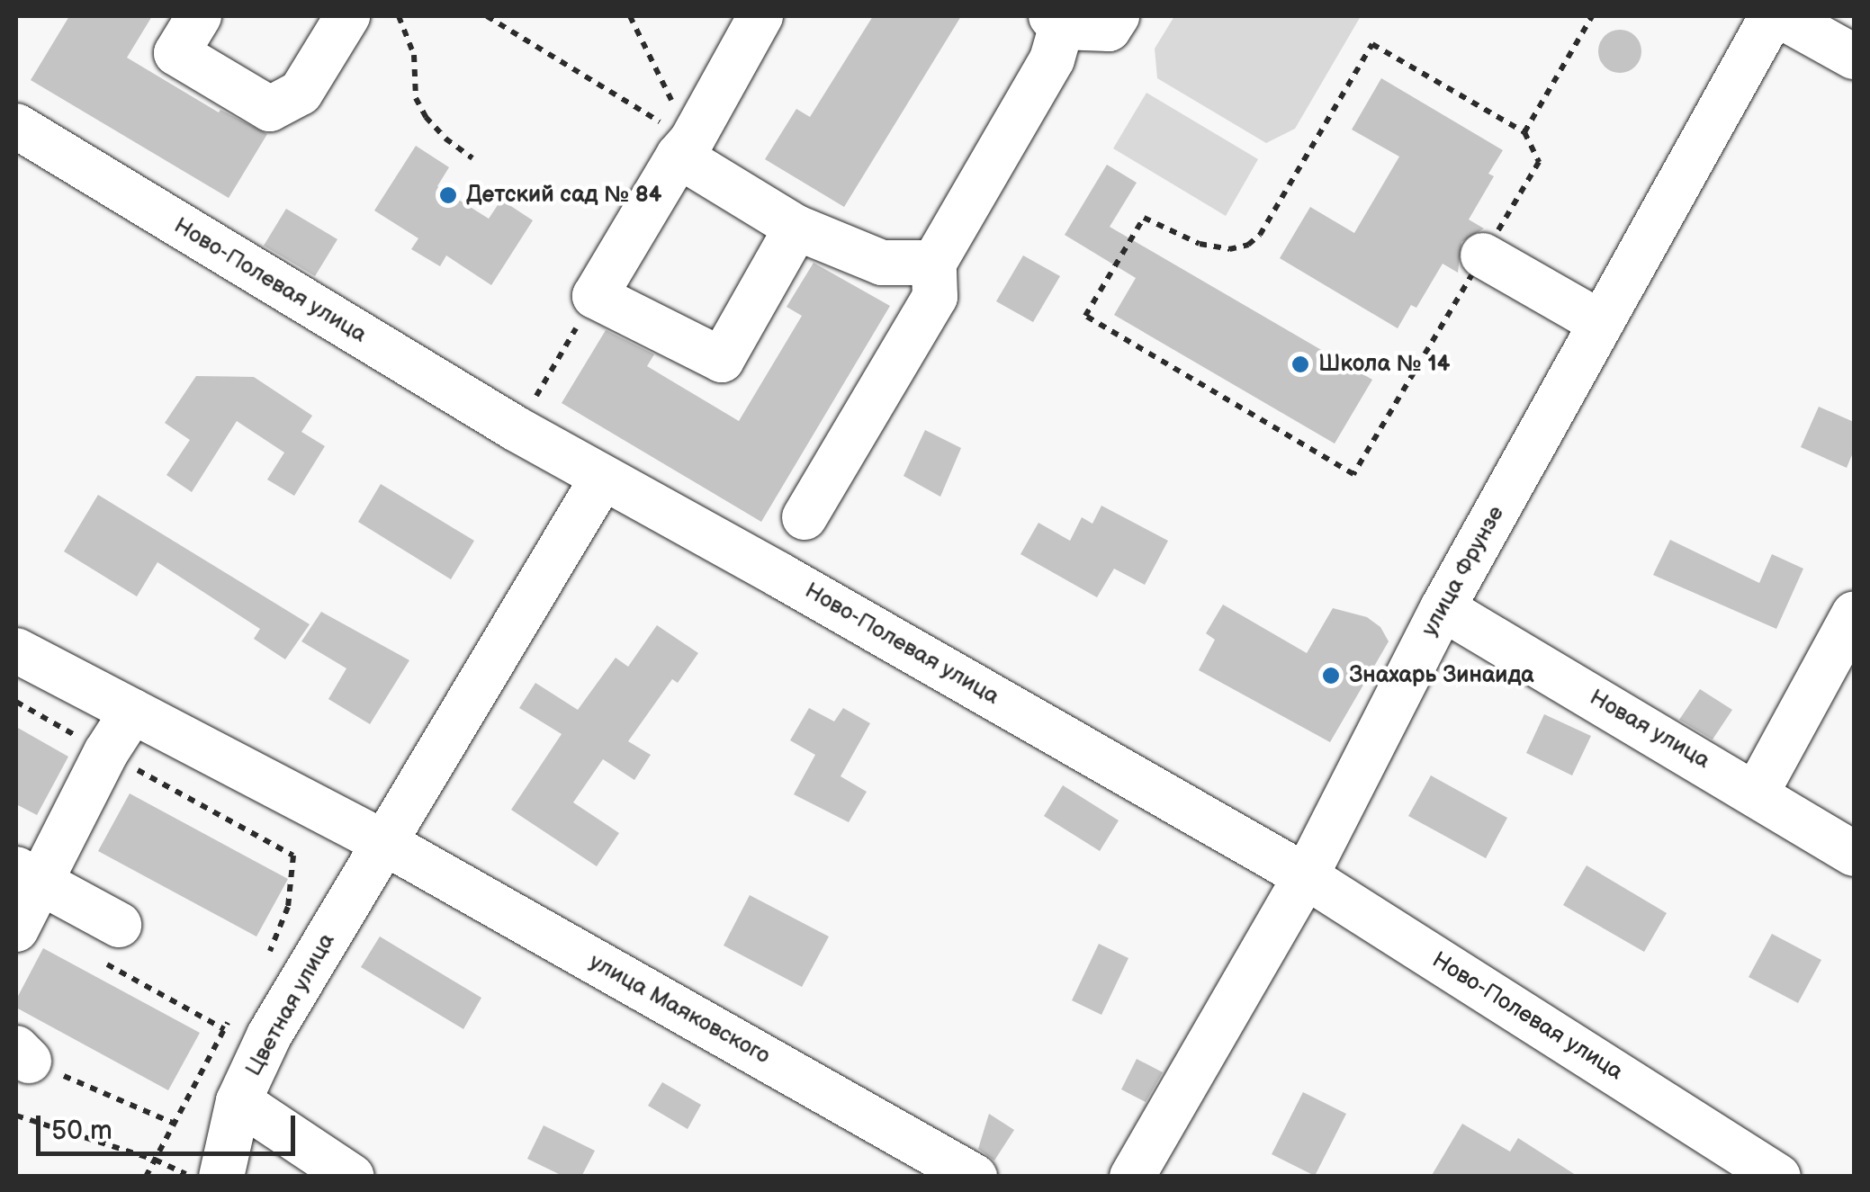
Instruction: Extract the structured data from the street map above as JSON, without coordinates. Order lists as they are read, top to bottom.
{
  "streets": {
    "street": [
      "Ново-Полевая улица",
      "улица Фрунзе",
      "Новая улица",
      "Цветная улица",
      "улица Маяковского"
    ]
  },
  "crossings": [
    ["Ново-Полевая улица", "улица Фрунзе"],
    ["улица Фрунзе", "Новая улица"],
    ["Цветная улица", "улица Маяковского"]
  ],
  "places": ["Детский сад № 84", "Школа № 14", "Знахарь Зинаида"],
  "scale_bar": "50 m"
}
